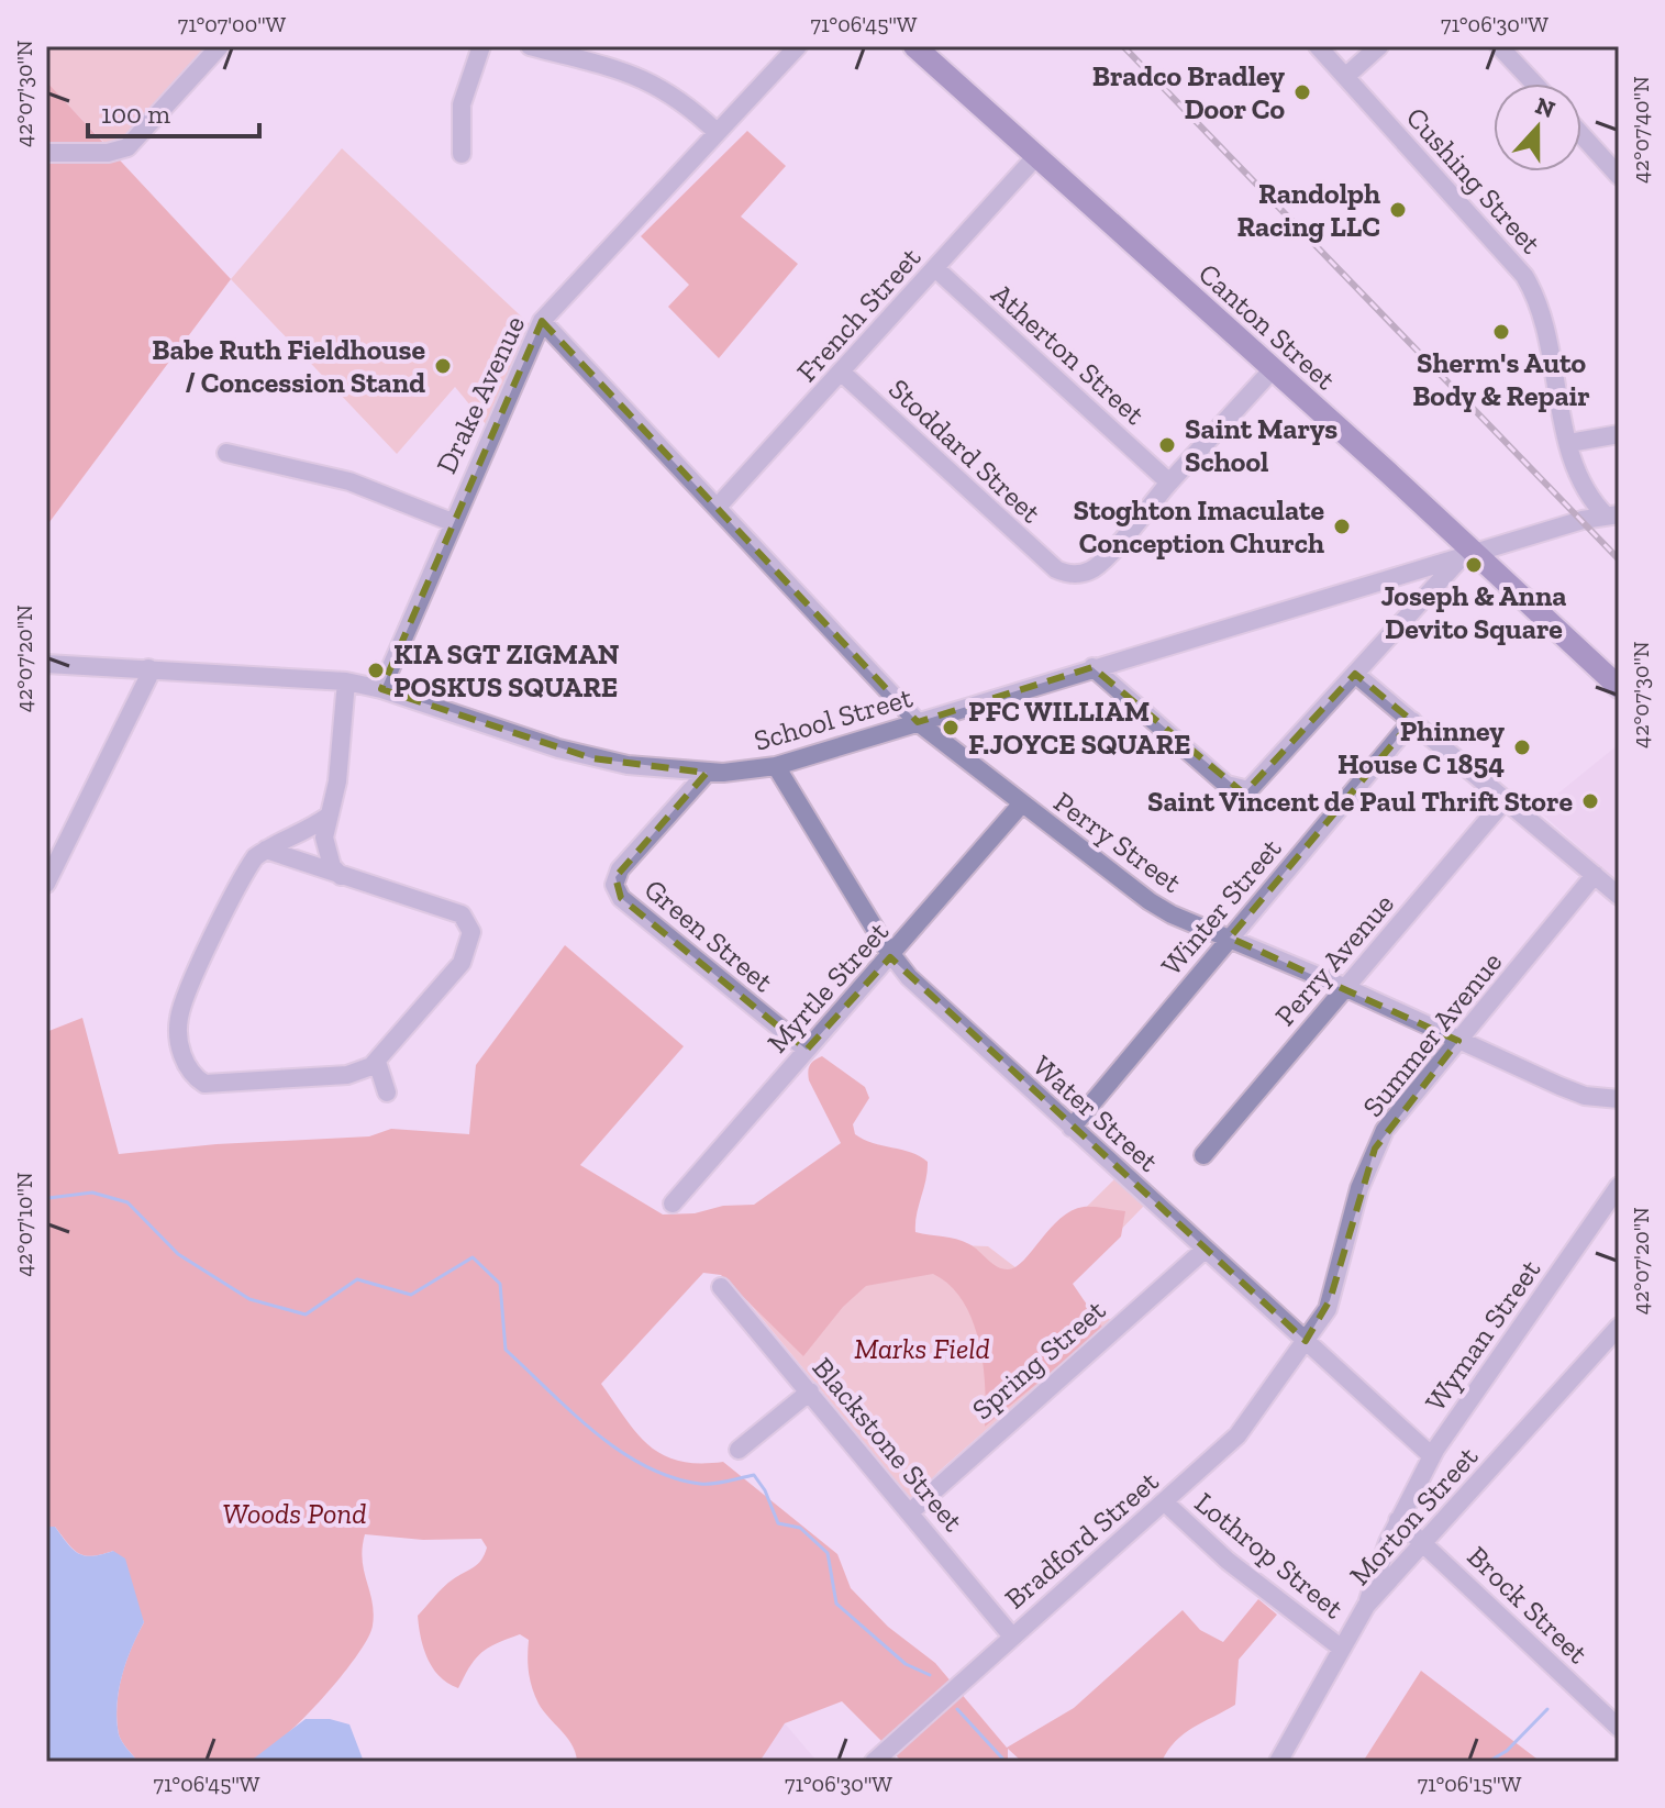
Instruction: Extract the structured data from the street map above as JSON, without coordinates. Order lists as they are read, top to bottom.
{
  "streets": {
    "main road": ["Canton Street"],
    "street": [
      "Cushing Street",
      "French Street",
      "Atherton Street",
      "Drake Avenue",
      "Stoddard Street",
      "School Street",
      "Perry Street",
      "Winter Street",
      "Green Street",
      "Perry Avenue",
      "Myrtle Street",
      "Summer Avenue",
      "Water Street",
      "Wyman Street",
      "Spring Street",
      "Blackstone Street",
      "Morton Street",
      "Bradford Street",
      "Lothrop Street",
      "Brock Street"
    ]
  },
  "crossings": [
    ["Cushing Street", "School Street"],
    ["French Street", "Canton Street"],
    ["French Street", "Atherton Street"],
    ["French Street", "Stoddard Street"],
    ["French Street", "Perry Street"],
    ["Canton Street", "School Street"],
    ["Atherton Street", "Stoddard Street"],
    ["Drake Avenue", "School Street"],
    ["Drake Avenue", "Perry Street"],
    ["School Street", "Perry Street"],
    ["School Street", "Green Street"],
    ["School Street", "Water Street"],
    ["Perry Street", "Winter Street"],
    ["Perry Street", "Perry Avenue"],
    ["Perry Street", "Myrtle Street"],
    ["Perry Street", "Summer Avenue"],
    ["Winter Street", "Water Street"],
    ["Green Street", "Myrtle Street"],
    ["Myrtle Street", "Water Street"],
    ["Summer Avenue", "Water Street"],
    ["Summer Avenue", "Bradford Street"],
    ["Water Street", "Wyman Street"],
    ["Water Street", "Spring Street"],
    ["Water Street", "Bradford Street"],
    ["Wyman Street", "Morton Street"],
    ["Wyman Street", "Brock Street"],
    ["Spring Street", "Blackstone Street"],
    ["Blackstone Street", "Bradford Street"],
    ["Morton Street", "Lothrop Street"],
    ["Morton Street", "Brock Street"],
    ["Bradford Street", "Lothrop Street"]
  ],
  "parks": ["Marks Field", "Woods Pond"],
  "places": [
    "Bradco Bradley Door Co",
    "Randolph Racing LLC",
    "Sherm's Auto Body & Repair",
    "Babe Ruth Fieldhouse / Concession Stand",
    "Saint Marys School",
    "Stoghton Imaculate Conception Church",
    "Joseph & Anna Devito Square",
    "KIA SGT ZIGMAN POSKUS SQUARE",
    "PFC WILLIAM F.JOYCE SQUARE",
    "Phinney House C 1854",
    "Saint Vincent de Paul Thrift Store"
  ],
  "scale_bar": "100 m",
  "north": "top",
  "coordinates": [
    "71°07'00\"W",
    "71°06'45\"W",
    "71°06'30\"W",
    "42°07'30\"N",
    "42°07'40\"N",
    "42°07'20\"N",
    "42°07'10\"N",
    "71°06'15\"W"
  ]
}
